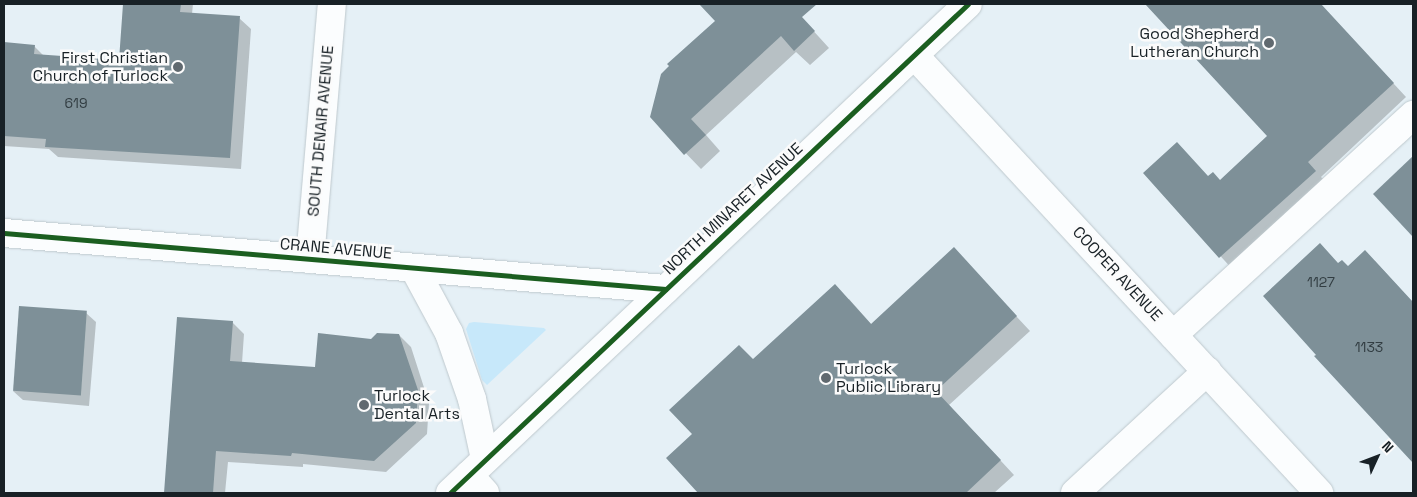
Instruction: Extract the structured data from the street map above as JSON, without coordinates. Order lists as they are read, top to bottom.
{
  "streets": {
    "street": [
      "SOUTH DENAIR AVENUE",
      "NORTH MINARET AVENUE",
      "CRANE AVENUE",
      "COOPER AVENUE"
    ]
  },
  "crossings": [
    ["SOUTH DENAIR AVENUE", "CRANE AVENUE"],
    ["NORTH MINARET AVENUE", "CRANE AVENUE"],
    ["NORTH MINARET AVENUE", "COOPER AVENUE"]
  ],
  "places": [
    "Good Shepherd Lutheran Church",
    "First Christian Church of Turlock",
    "Turlock Public Library",
    "Turlock Dental Arts"
  ],
  "house_numbers": ["619", "1127", "1133"],
  "north": "top right"
}
